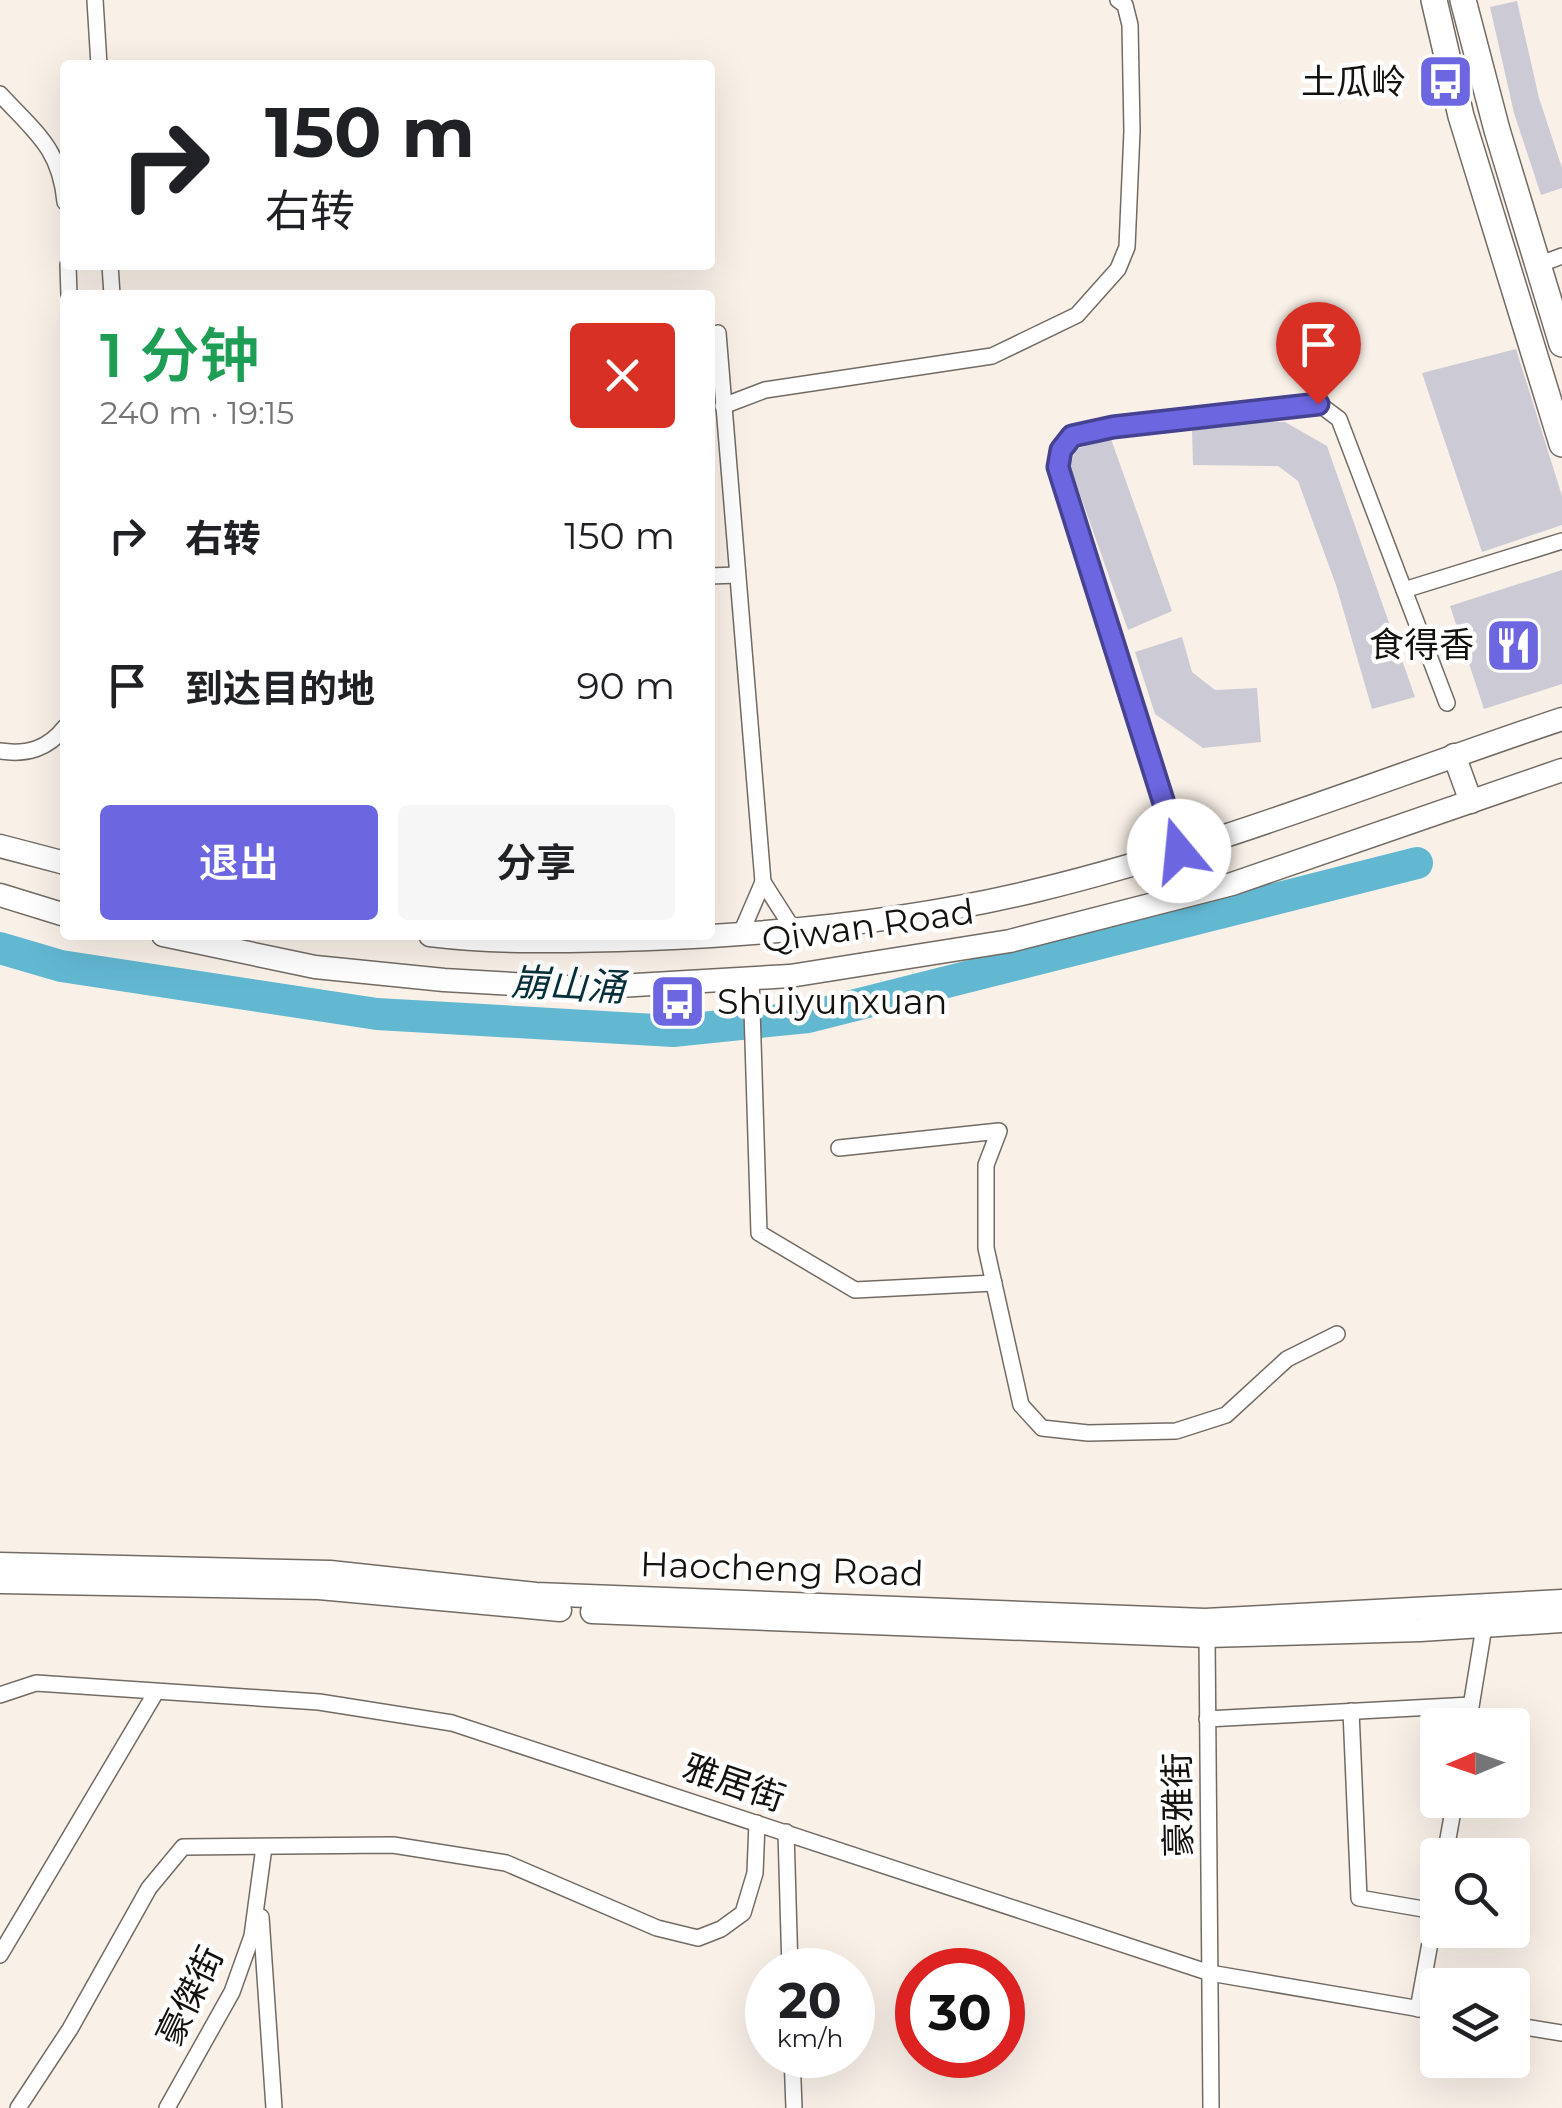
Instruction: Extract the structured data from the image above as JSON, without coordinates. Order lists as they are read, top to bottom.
{
  "streets": {
    "street": [
      "Qiwan Road",
      "Haocheng Road",
      "雅居街",
      "豪雅街",
      "豪傑街"
    ]
  },
  "crossings": [
    ["Haocheng Road", "豪雅街"],
    ["雅居街", "豪雅街"]
  ],
  "water": ["崩山涌"],
  "places": {
    "bus stop": ["土瓜岭", "Shuiyunxuan"],
    "restaurant": ["食得香"]
  },
  "north": "left",
  "page": {
    "turn": ["150 m", "右转"],
    "heading": ["1 分钟", "240 m · 19:15"],
    "list": [
      {
        "name": "右转",
        "value": "150 m"
      },
      {
        "name": "到达目的地",
        "value": "90 m"
      }
    ],
    "buttons": ["退出", "分享"],
    "speed": "20 km/h",
    "limit": "30"
  }
}
